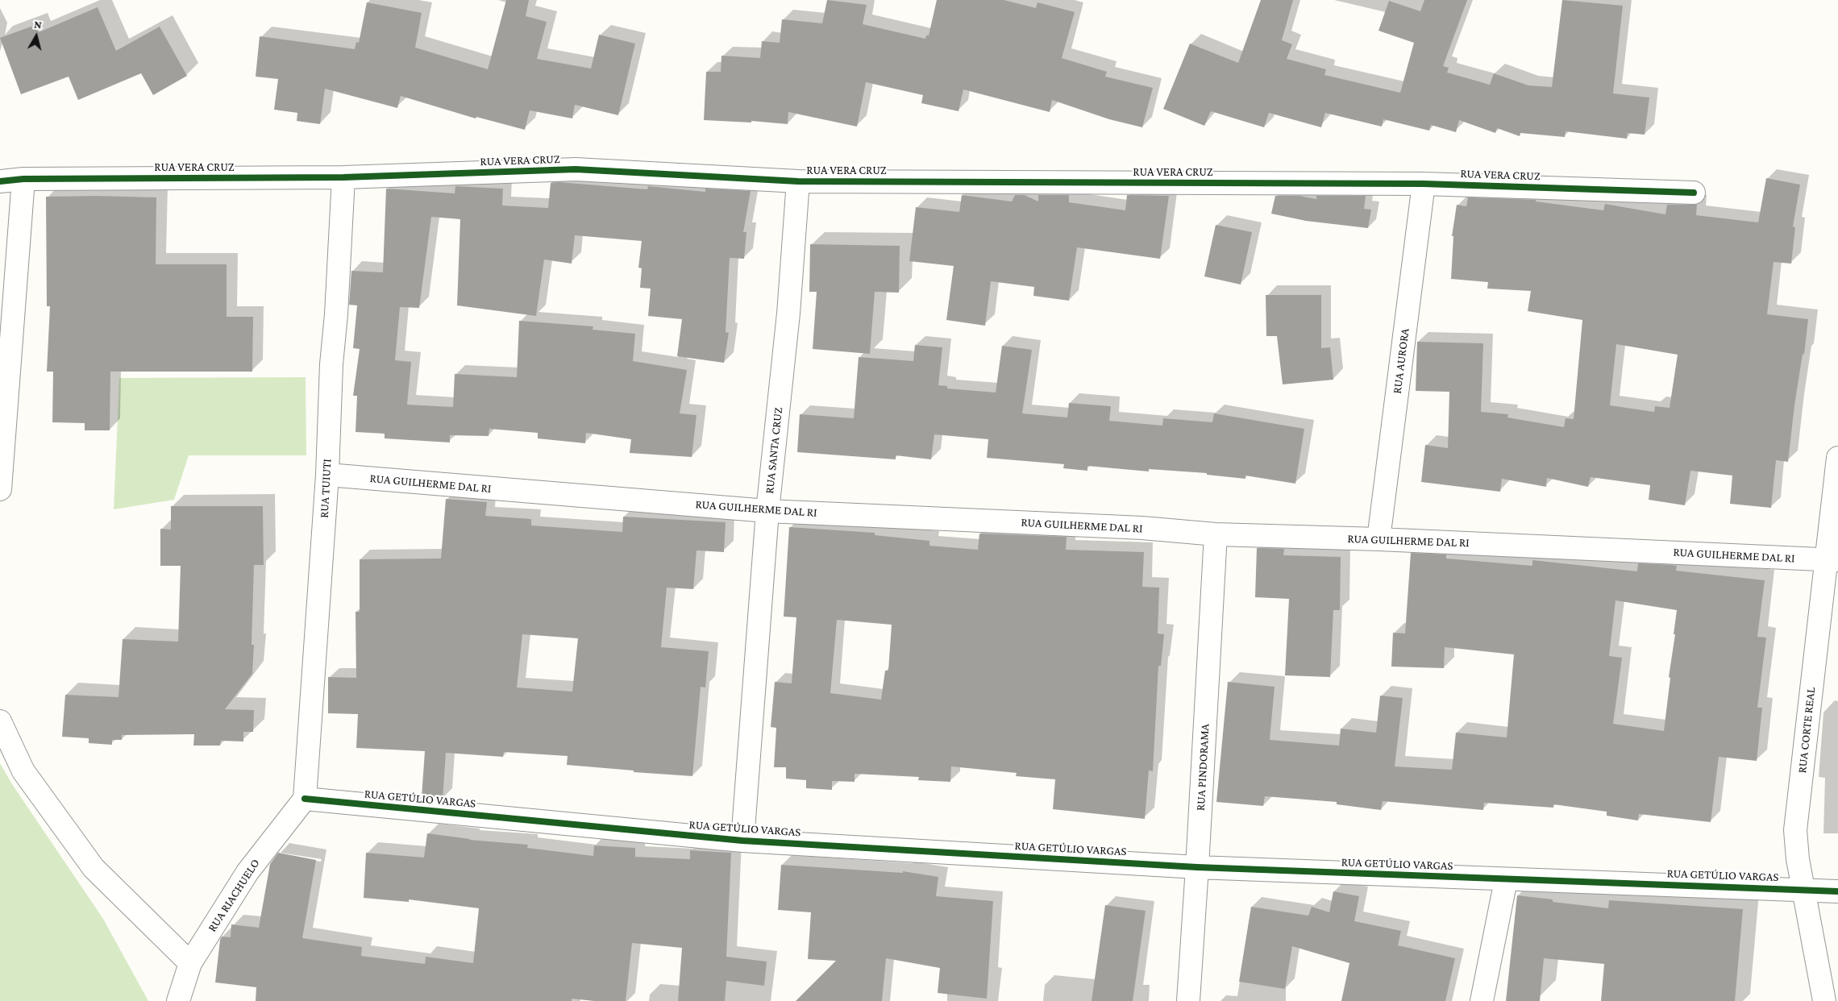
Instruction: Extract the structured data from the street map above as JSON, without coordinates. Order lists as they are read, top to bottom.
{
  "streets": {
    "street": [
      "RUA VERA CRUZ",
      "RUA AURORA",
      "RUA SANTA CRUZ",
      "RUA GUILHERME DAL RI",
      "RUA TUIUTI",
      "RUA CORTE REAL",
      "RUA PINDORAMA",
      "RUA GETÚLIO VARGAS",
      "RUA RIACHUELO"
    ]
  },
  "crossings": [
    ["RUA VERA CRUZ", "RUA AURORA"],
    ["RUA VERA CRUZ", "RUA SANTA CRUZ"],
    ["RUA VERA CRUZ", "RUA TUIUTI"],
    ["RUA AURORA", "RUA GUILHERME DAL RI"],
    ["RUA SANTA CRUZ", "RUA GUILHERME DAL RI"],
    ["RUA SANTA CRUZ", "RUA GETÚLIO VARGAS"],
    ["RUA GUILHERME DAL RI", "RUA TUIUTI"],
    ["RUA GUILHERME DAL RI", "RUA CORTE REAL"],
    ["RUA GUILHERME DAL RI", "RUA PINDORAMA"],
    ["RUA TUIUTI", "RUA GETÚLIO VARGAS"],
    ["RUA TUIUTI", "RUA RIACHUELO"],
    ["RUA CORTE REAL", "RUA GETÚLIO VARGAS"],
    ["RUA PINDORAMA", "RUA GETÚLIO VARGAS"],
    ["RUA GETÚLIO VARGAS", "RUA RIACHUELO"]
  ],
  "north": "top"
}
